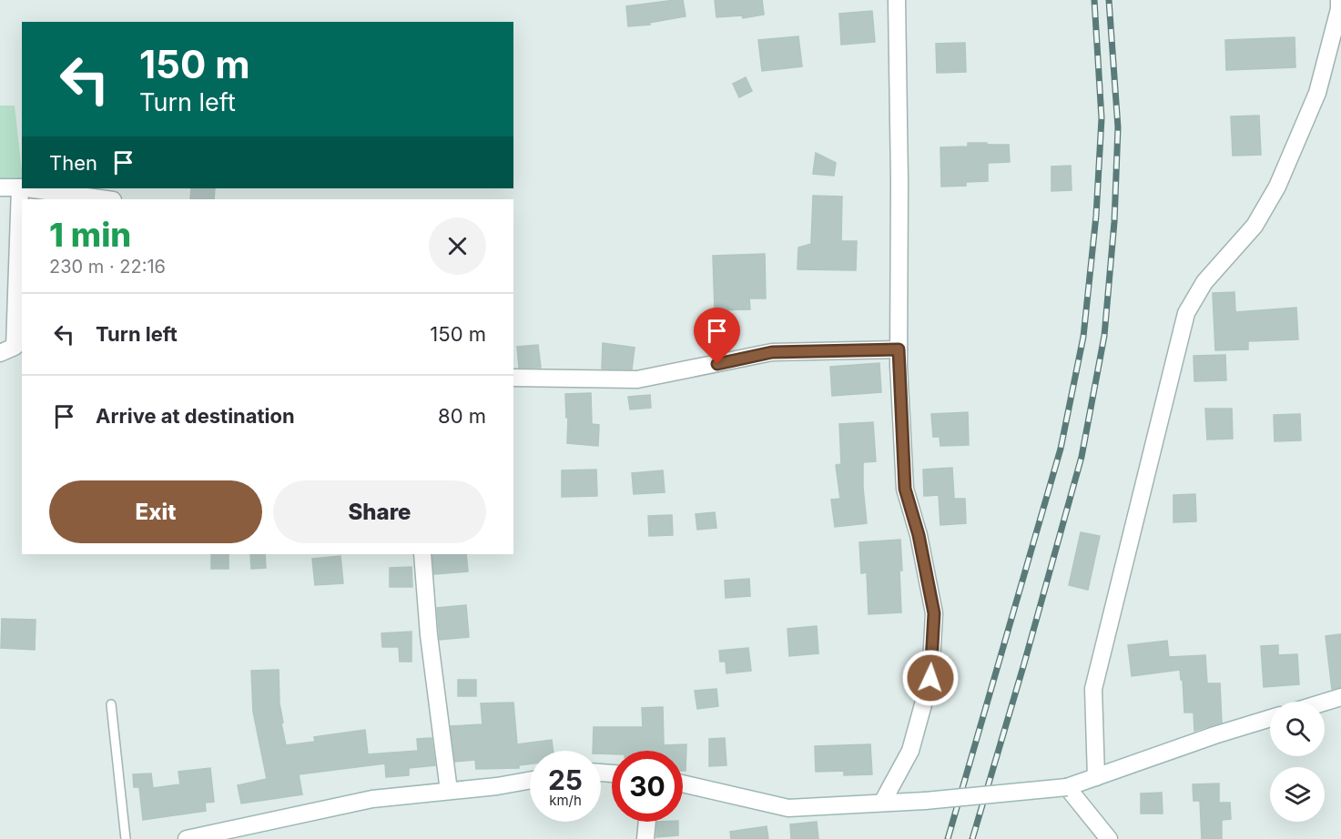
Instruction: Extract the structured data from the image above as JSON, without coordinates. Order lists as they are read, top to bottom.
{
  "page": {
    "turn": ["150 m", "Turn left"],
    "then": "Then",
    "heading": ["1 min", "230 m · 22:16"],
    "list": [
      {
        "name": "Turn left",
        "value": "150 m"
      },
      {
        "name": "Arrive at destination",
        "value": "80 m"
      }
    ],
    "buttons": ["Exit", "Share"],
    "speed": "25 km/h",
    "limit": "30"
  }
}
